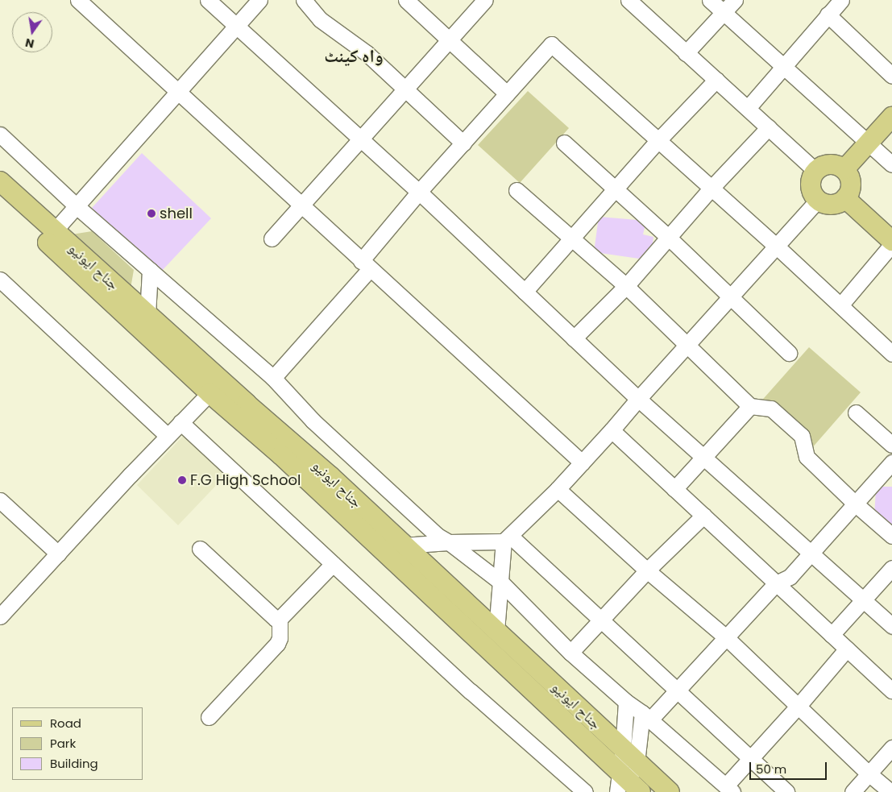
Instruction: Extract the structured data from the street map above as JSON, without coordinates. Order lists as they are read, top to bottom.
{
  "streets": {
    "main road": ["جناح ایونیو"]
  },
  "districts": ["واہ کینٹ"],
  "places": ["shell", "F.G High School"],
  "legend": ["Road", "Park", "Building"],
  "scale_bar": "50 m",
  "north": "bottom"
}
